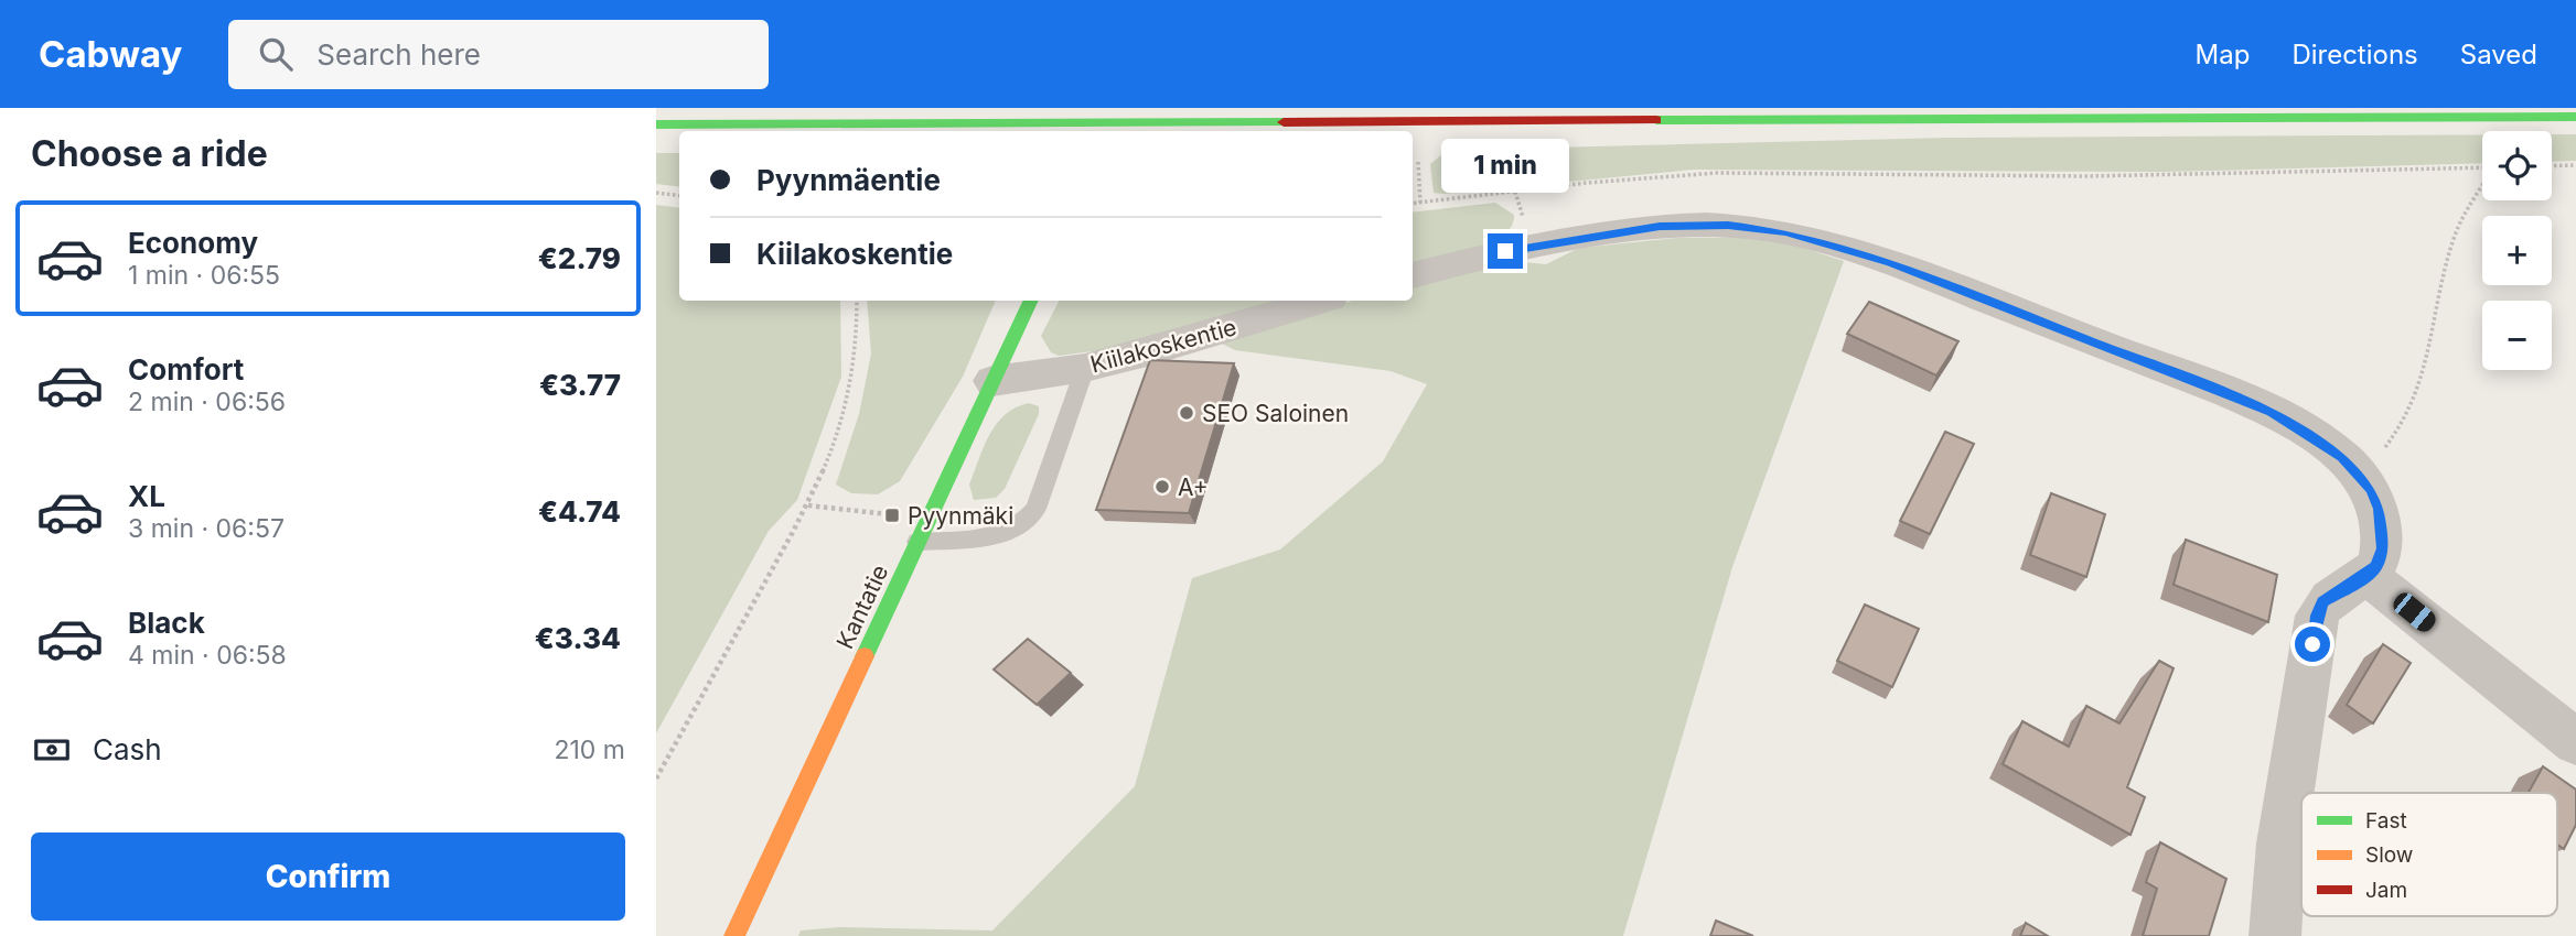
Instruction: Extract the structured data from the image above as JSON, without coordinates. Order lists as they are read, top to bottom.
{
  "streets": {
    "main road": ["Kantatie"],
    "street": ["Kiilakoskentie"]
  },
  "crossings": [
    ["Kiilakoskentie", "Kantatie"]
  ],
  "places": {
    "other": ["SEO Saloinen", "A+"],
    "transit": ["Pyynmäki"]
  },
  "legend": ["Fast", "Slow", "Jam"],
  "page": {
    "header": "Cabway",
    "search": "Search here",
    "nav": ["Map", "Directions", "Saved"],
    "heading": "Choose a ride",
    "map_buttons": ["+", "−"],
    "banner": ["Pyynmäentie", "Kiilakoskentie"],
    "bubble": "1 min",
    "list": [
      {
        "name": "Economy",
        "note": "1 min · 06:55",
        "value": "€2.79"
      },
      {
        "name": "Comfort",
        "note": "2 min · 06:56",
        "value": "€3.77"
      },
      {
        "name": "XL",
        "note": "3 min · 06:57",
        "value": "€4.74"
      },
      {
        "name": "Black",
        "note": "4 min · 06:58",
        "value": "€3.34"
      }
    ],
    "pay": ["Cash", "210 m"],
    "buttons": "Confirm"
  }
}
